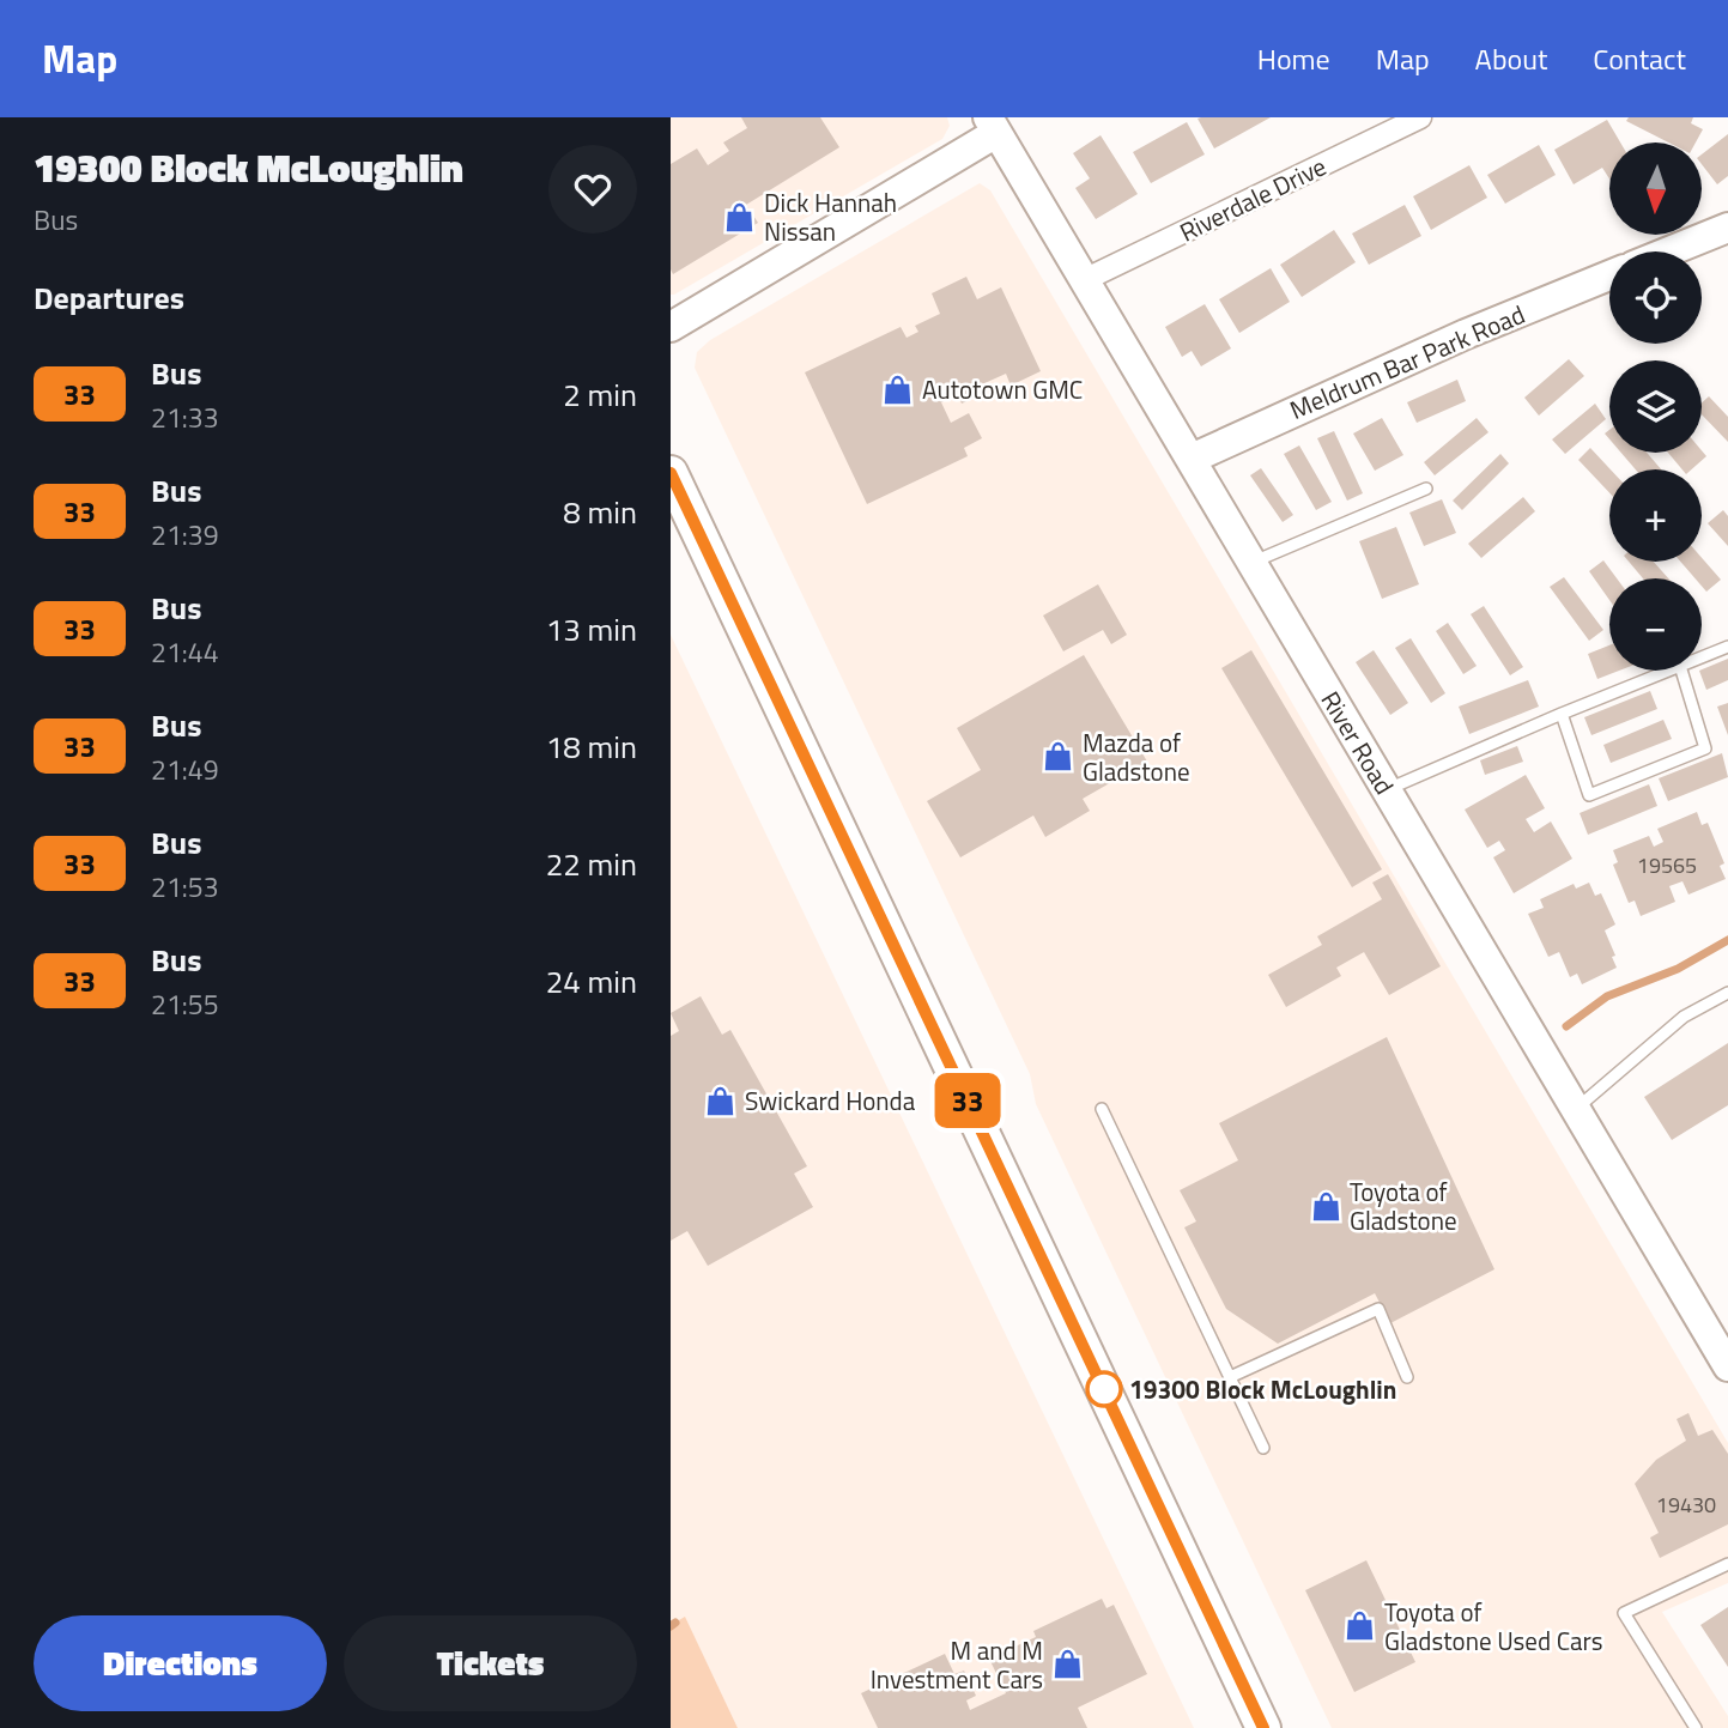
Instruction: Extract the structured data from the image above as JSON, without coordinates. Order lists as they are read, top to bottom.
{
  "streets": {
    "street": ["Riverdale Drive", "Meldrum Bar Park Road", "River Road"]
  },
  "crossings": [
    ["Riverdale Drive", "River Road"],
    ["Meldrum Bar Park Road", "River Road"]
  ],
  "places": {
    "shop": [
      "Dick Hannah Nissan",
      "Autotown GMC",
      "Mazda of Gladstone",
      "Swickard Honda",
      "Toyota of Gladstone",
      "Toyota of Gladstone Used Cars",
      "M and M Investment Cars"
    ],
    "other": ["19300 Block McLoughlin"]
  },
  "lines": ["bus line 33"],
  "house_numbers": ["19565", "19430"],
  "north": "bottom",
  "page": {
    "header": "Map",
    "nav": [
      "Home",
      "Map",
      "About",
      "Contact"
    ],
    "heading": [
      ["19300 Block McLoughlin", "Bus"],
      "Departures"
    ],
    "on_map": "33",
    "map_buttons": ["+", "−"],
    "list": [
      {
        "mark": "33",
        "name": "Bus",
        "note": "21:33",
        "value": "2 min"
      },
      {
        "mark": "33",
        "name": "Bus",
        "note": "21:39",
        "value": "8 min"
      },
      {
        "mark": "33",
        "name": "Bus",
        "note": "21:44",
        "value": "13 min"
      },
      {
        "mark": "33",
        "name": "Bus",
        "note": "21:49",
        "value": "18 min"
      },
      {
        "mark": "33",
        "name": "Bus",
        "note": "21:53",
        "value": "22 min"
      },
      {
        "mark": "33",
        "name": "Bus",
        "note": "21:55",
        "value": "24 min"
      }
    ],
    "buttons": ["Directions", "Tickets"]
  }
}
